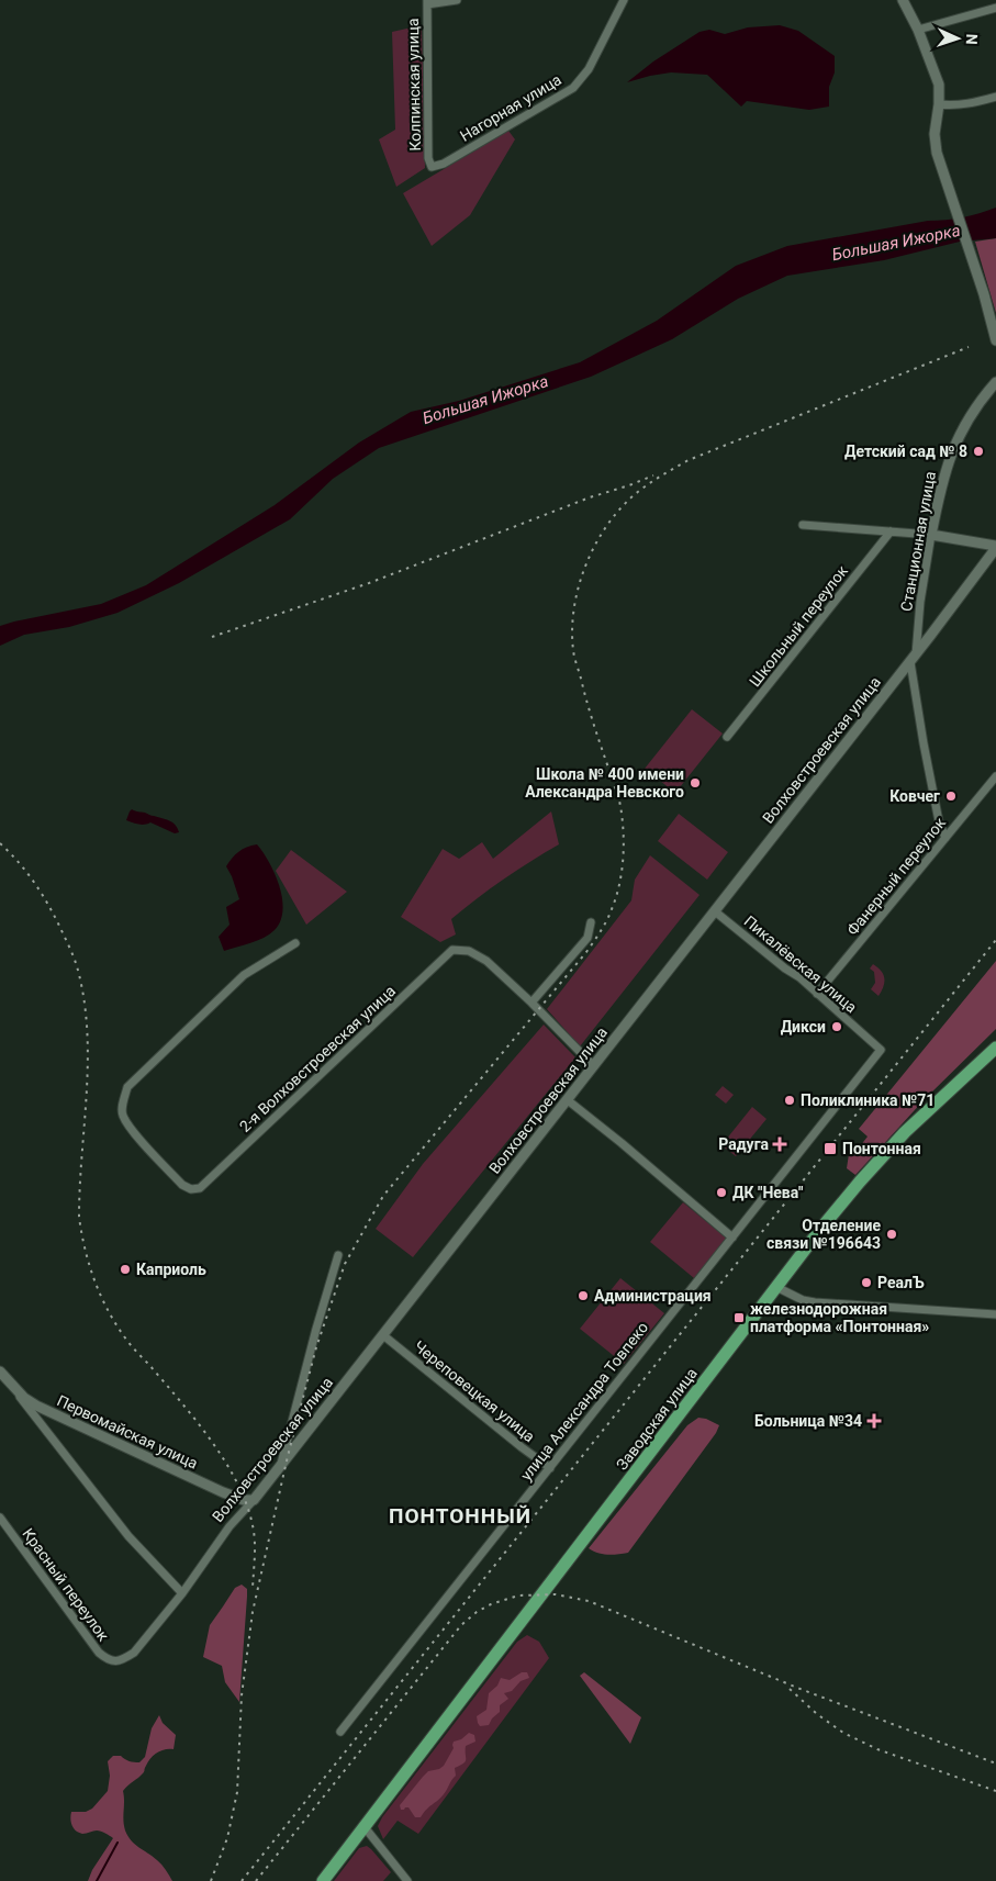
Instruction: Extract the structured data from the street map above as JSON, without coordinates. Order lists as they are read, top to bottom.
{
  "streets": {
    "main road": ["Заводская улица"],
    "street": [
      "Колпинская улица",
      "Нагорная улица",
      "Станционная улица",
      "Школьный переулок",
      "Волховстроевская улица",
      "Фанерный переулок",
      "Пикалёвская улица",
      "2-я Волховстроевская улица",
      "Череповецкая улица",
      "улица Александра Товпеко",
      "Первомайская улица",
      "Красный переулок"
    ]
  },
  "crossings": [
    ["Колпинская улица", "Нагорная улица"],
    ["Станционная улица", "Волховстроевская улица"],
    ["Станционная улица", "Фанерный переулок"],
    ["Волховстроевская улица", "Пикалёвская улица"],
    ["Волховстроевская улица", "Череповецкая улица"],
    ["Волховстроевская улица", "Первомайская улица"],
    ["Волховстроевская улица", "Красный переулок"],
    ["Фанерный переулок", "Пикалёвская улица"],
    ["Пикалёвская улица", "улица Александра Товпеко"],
    ["Череповецкая улица", "улица Александра Товпеко"]
  ],
  "districts": ["ПОНТОННЫЙ"],
  "water": ["Большая Ижорка"],
  "places": {
    "other": [
      "Детский сад № 8",
      "Школа № 400 имени Александра Невского",
      "Ковчег",
      "Дикси",
      "Поликлиника №71",
      "ДК \"Нева\"",
      "Отделение связи №196643",
      "Каприоль",
      "РеалЪ",
      "Администрация"
    ],
    "health": ["Радуга", "Больница №34"],
    "transit": ["Понтонная", "железнодорожная платформа «Понтонная»"]
  },
  "north": "right"
}
